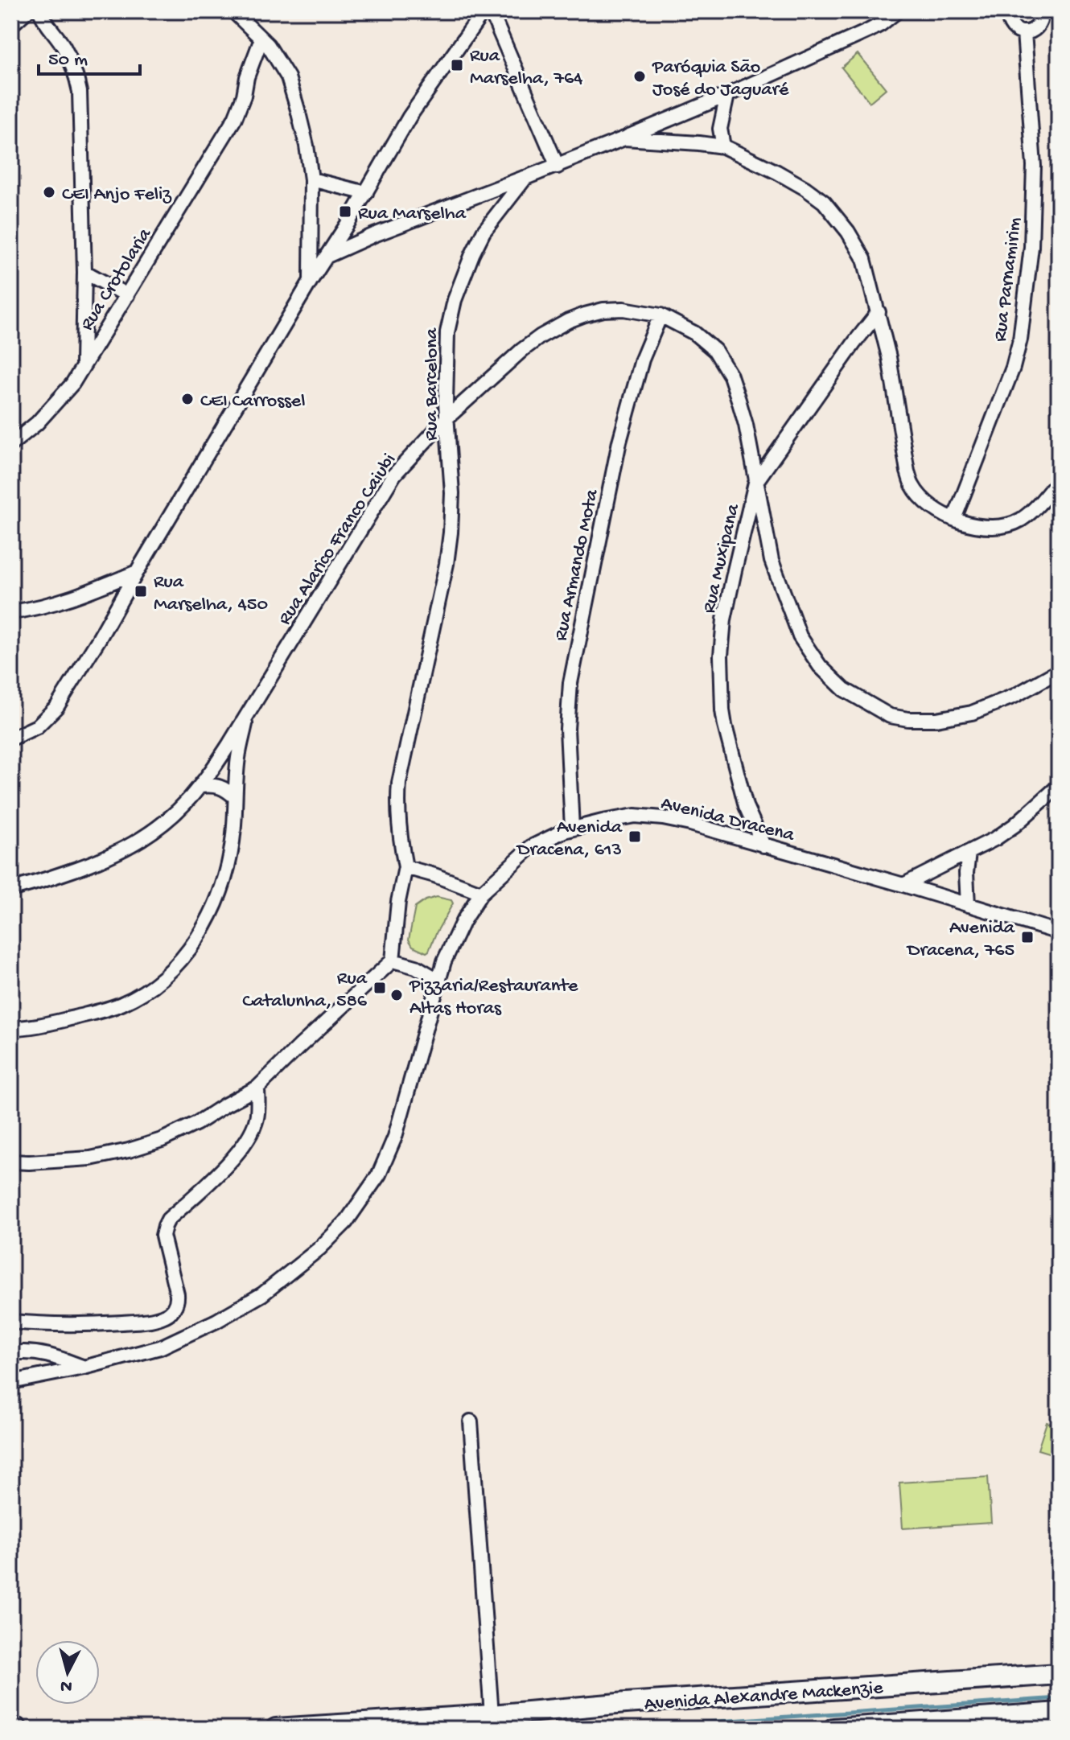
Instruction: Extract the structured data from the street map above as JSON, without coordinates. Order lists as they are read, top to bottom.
{
  "streets": {
    "street": [
      "Rua Crotolaria",
      "Rua Parnamirim",
      "Rua Barcelona",
      "Rua Alarico Franco Caiubi",
      "Rua Muxipana",
      "Rua Armando Mota",
      "Avenida Dracena",
      "Avenida Alexandre Mackenzie"
    ]
  },
  "crossings": [
    ["Rua Barcelona", "Rua Alarico Franco Caiubi"],
    ["Rua Alarico Franco Caiubi", "Rua Muxipana"],
    ["Rua Alarico Franco Caiubi", "Rua Armando Mota"],
    ["Rua Muxipana", "Avenida Dracena"],
    ["Rua Armando Mota", "Avenida Dracena"]
  ],
  "places": {
    "transit": [
      "Rua Marselha, 764",
      "Rua Marselha",
      "Rua Marselha, 450",
      "Avenida Dracena, 613",
      "Avenida Dracena, 765",
      "Rua Catalunha, 586"
    ],
    "other": [
      "Paróquia São José do Jaguaré",
      "CEI Anjo Feliz",
      "CEI Carrossel",
      "Pizzaria/Restaurante Altas Horas"
    ]
  },
  "scale_bar": "50 m",
  "north": "bottom"
}
